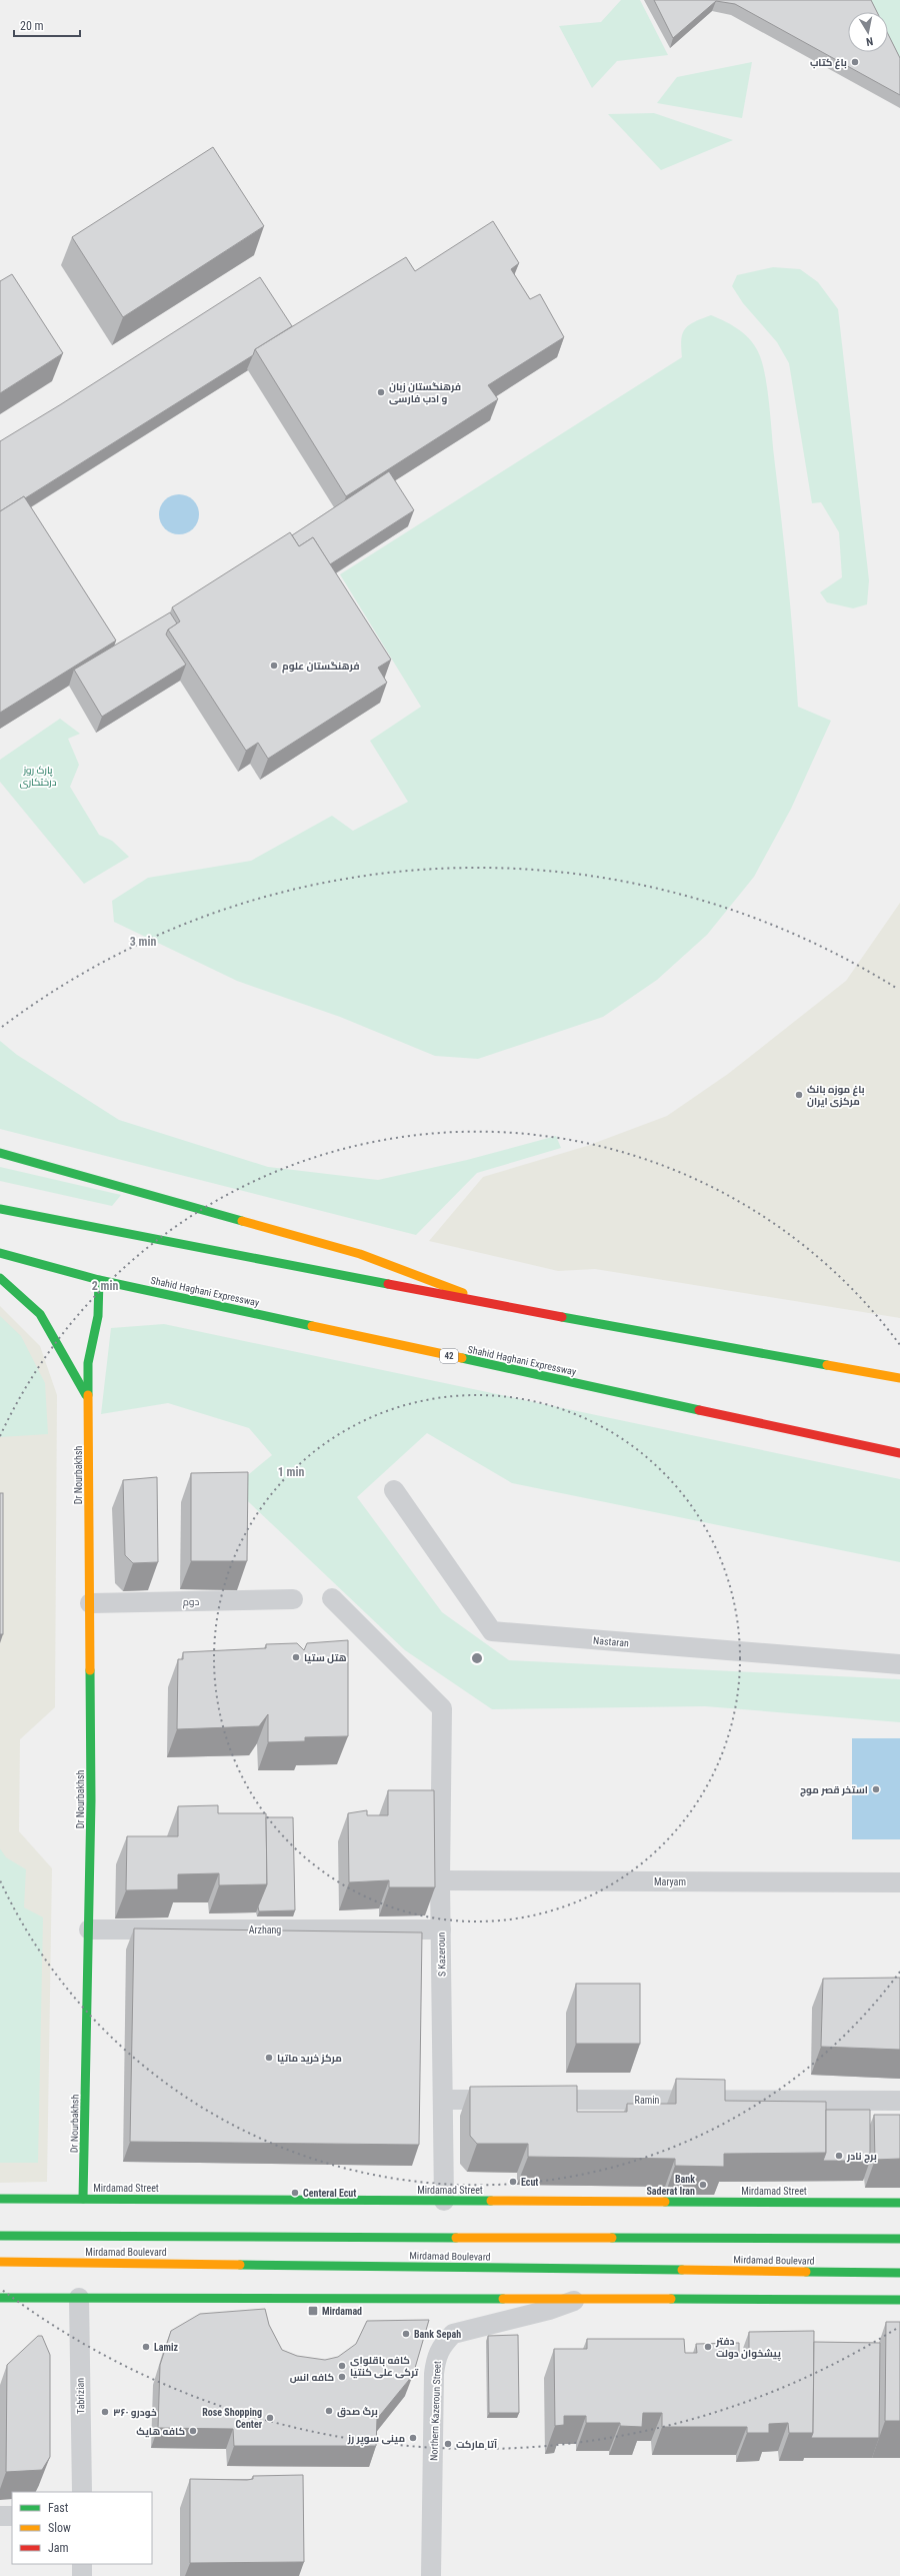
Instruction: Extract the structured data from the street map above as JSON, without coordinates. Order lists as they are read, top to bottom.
{
  "streets": {
    "main road": [
      "Shahid Haghani Expressway",
      "42",
      "Dr Nourbakhsh",
      "Mirdamad Street",
      "Mirdamad Boulevard"
    ],
    "street": [
      "دوم",
      "Nastaran",
      "Maryam",
      "Arzhang",
      "S Kazeroun",
      "Ramin",
      "Tabrizian",
      "Northern Kazeroun Street"
    ]
  },
  "crossings": [
    ["Shahid Haghani Expressway", "Dr Nourbakhsh"],
    ["Dr Nourbakhsh", "دوم"],
    ["Dr Nourbakhsh", "Arzhang"],
    ["Dr Nourbakhsh", "Mirdamad Street"],
    ["Maryam", "S Kazeroun"],
    ["Arzhang", "S Kazeroun"],
    ["S Kazeroun", "Ramin"],
    ["S Kazeroun", "Mirdamad Street"]
  ],
  "parks": ["پارک روز درختکاری"],
  "places": {
    "other": [
      "باغ کتاب",
      "فرهنگستان زبان و ادب فارسی",
      "فرهنگستان علوم",
      "باغ موزه بانک مرکزی ایران",
      "هتل ستیا",
      "استخر قصر موج",
      "مرکز خرید ماتیا",
      "برج نادر",
      "Ecut",
      "Bank Saderat Iran",
      "Centeral Ecut",
      "Bank Sepah",
      "Lamiz",
      "دفتر پیشخوان دولت",
      "کافه باقلوای ترکی علی کنتیا",
      "کافه انس",
      "برگ صدق",
      "خودرو ۳۶۰",
      "Rose Shopping Center",
      "کافه هایک",
      "مینی سوپر رز",
      "آتا مارکت"
    ],
    "transit": ["Mirdamad"]
  },
  "legend": ["Fast", "Slow", "Jam"],
  "scale_bar": "20 m",
  "north": "bottom",
  "rings": ["3 min", "2 min", "1 min"]
}
